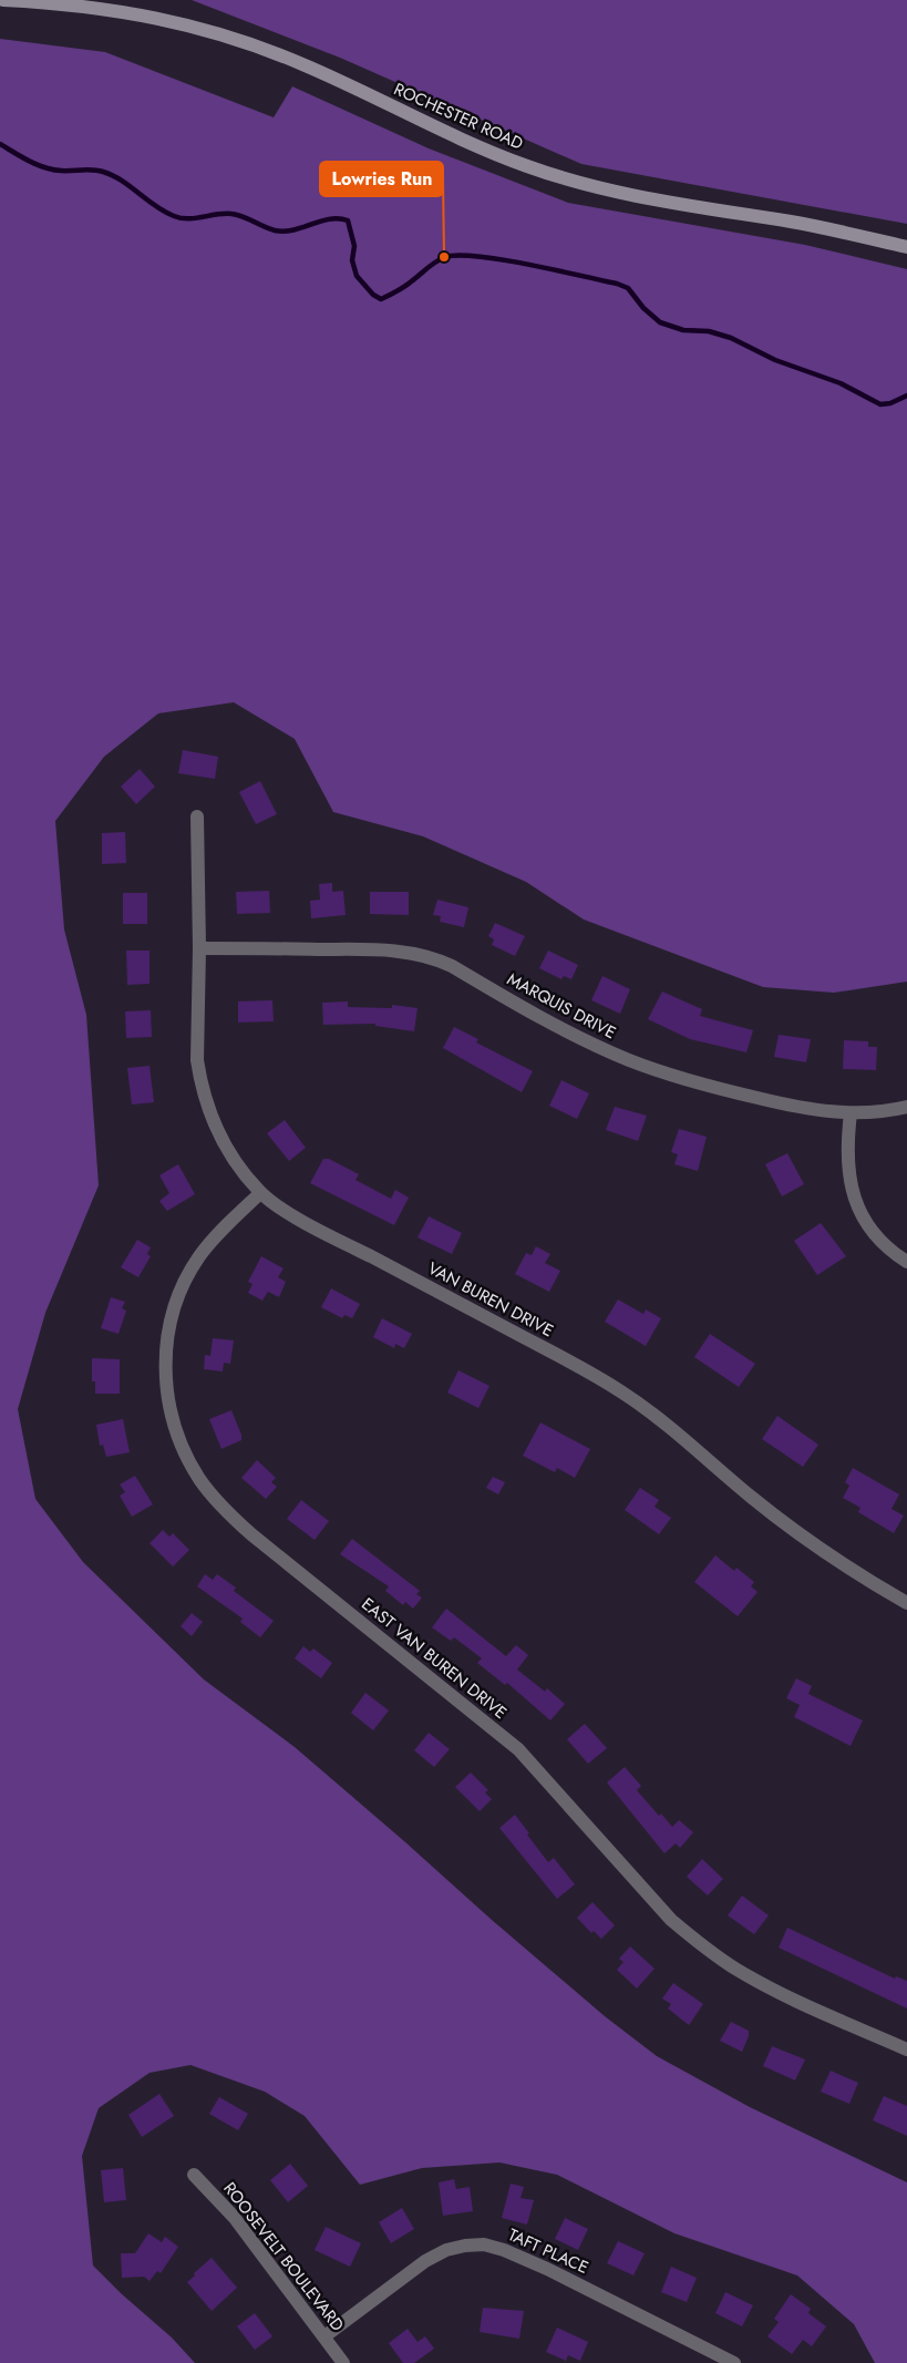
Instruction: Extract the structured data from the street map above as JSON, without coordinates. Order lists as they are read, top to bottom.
{
  "streets": {
    "street": [
      "ROCHESTER ROAD",
      "MARQUIS DRIVE",
      "VAN BUREN DRIVE",
      "EAST VAN BUREN DRIVE",
      "TAFT PLACE",
      "ROOSEVELT BOULEVARD"
    ]
  },
  "crossings": [
    ["MARQUIS DRIVE", "VAN BUREN DRIVE"],
    ["VAN BUREN DRIVE", "EAST VAN BUREN DRIVE"],
    ["TAFT PLACE", "ROOSEVELT BOULEVARD"]
  ],
  "places": ["Lowries Run"]
}
